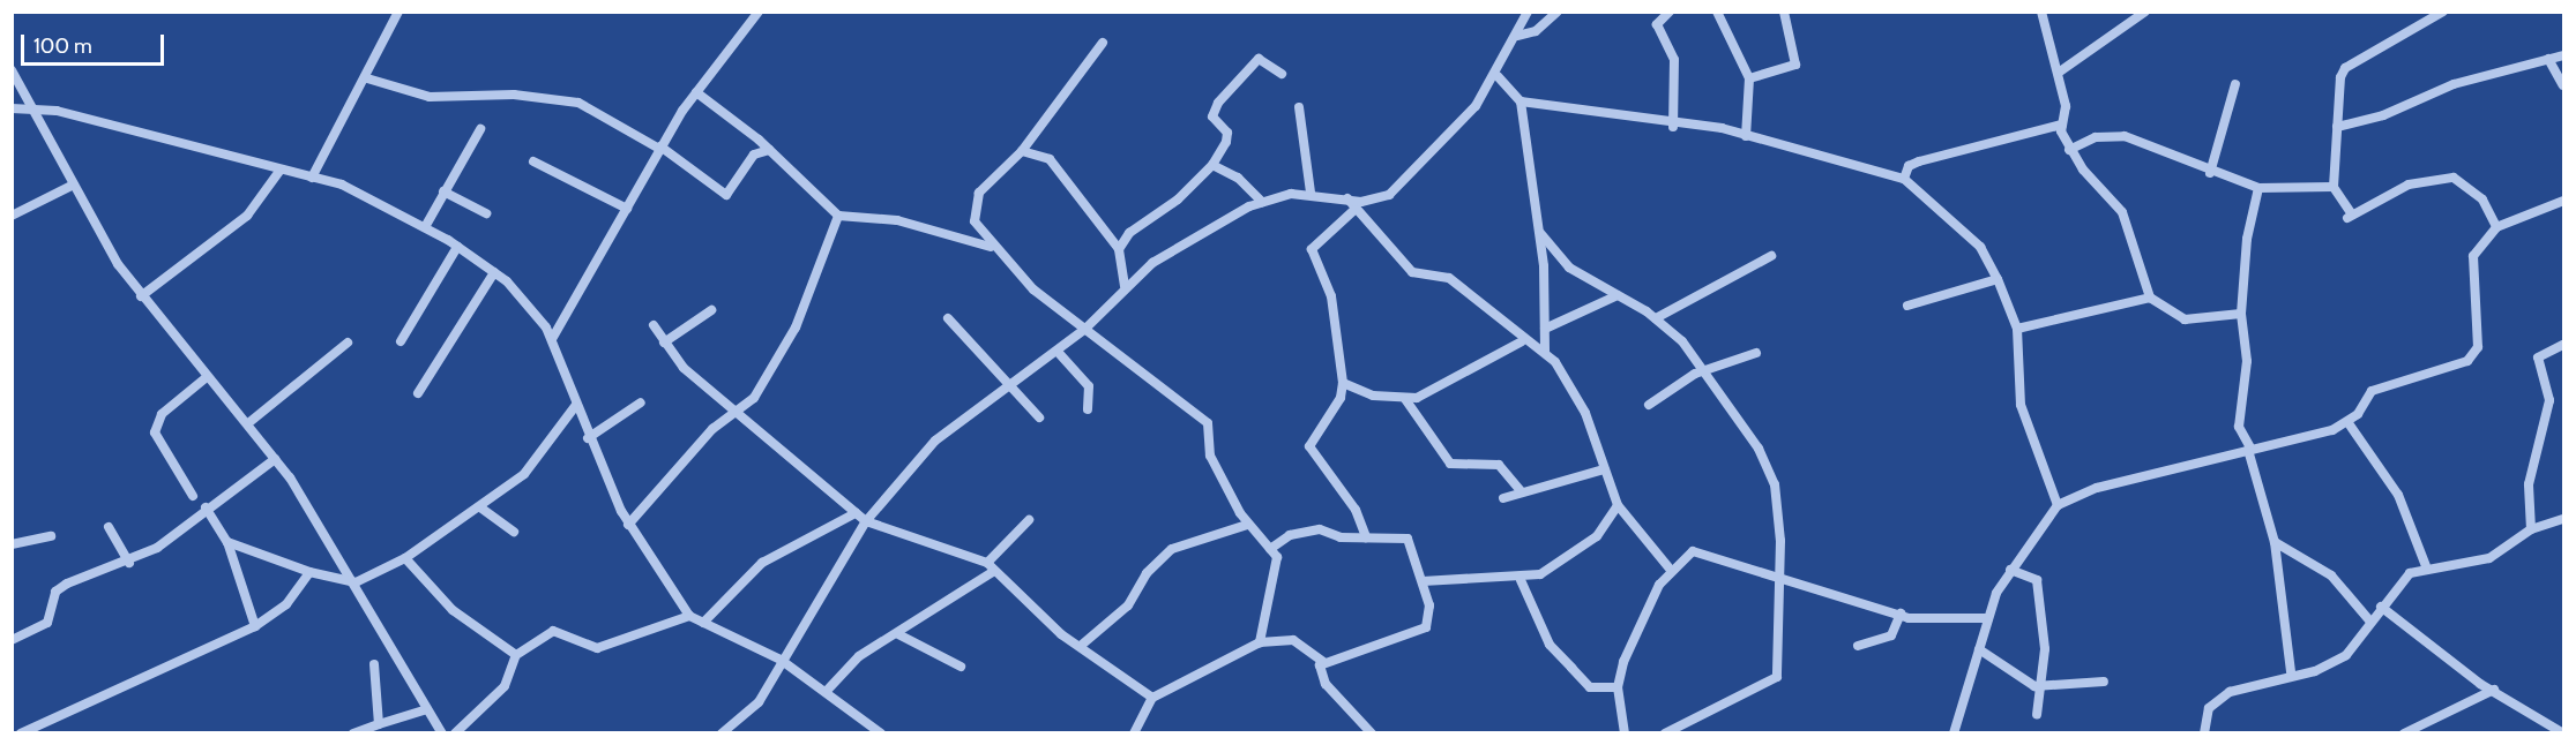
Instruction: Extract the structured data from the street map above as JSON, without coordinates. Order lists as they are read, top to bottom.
{
  "scale_bar": "100 m"
}
